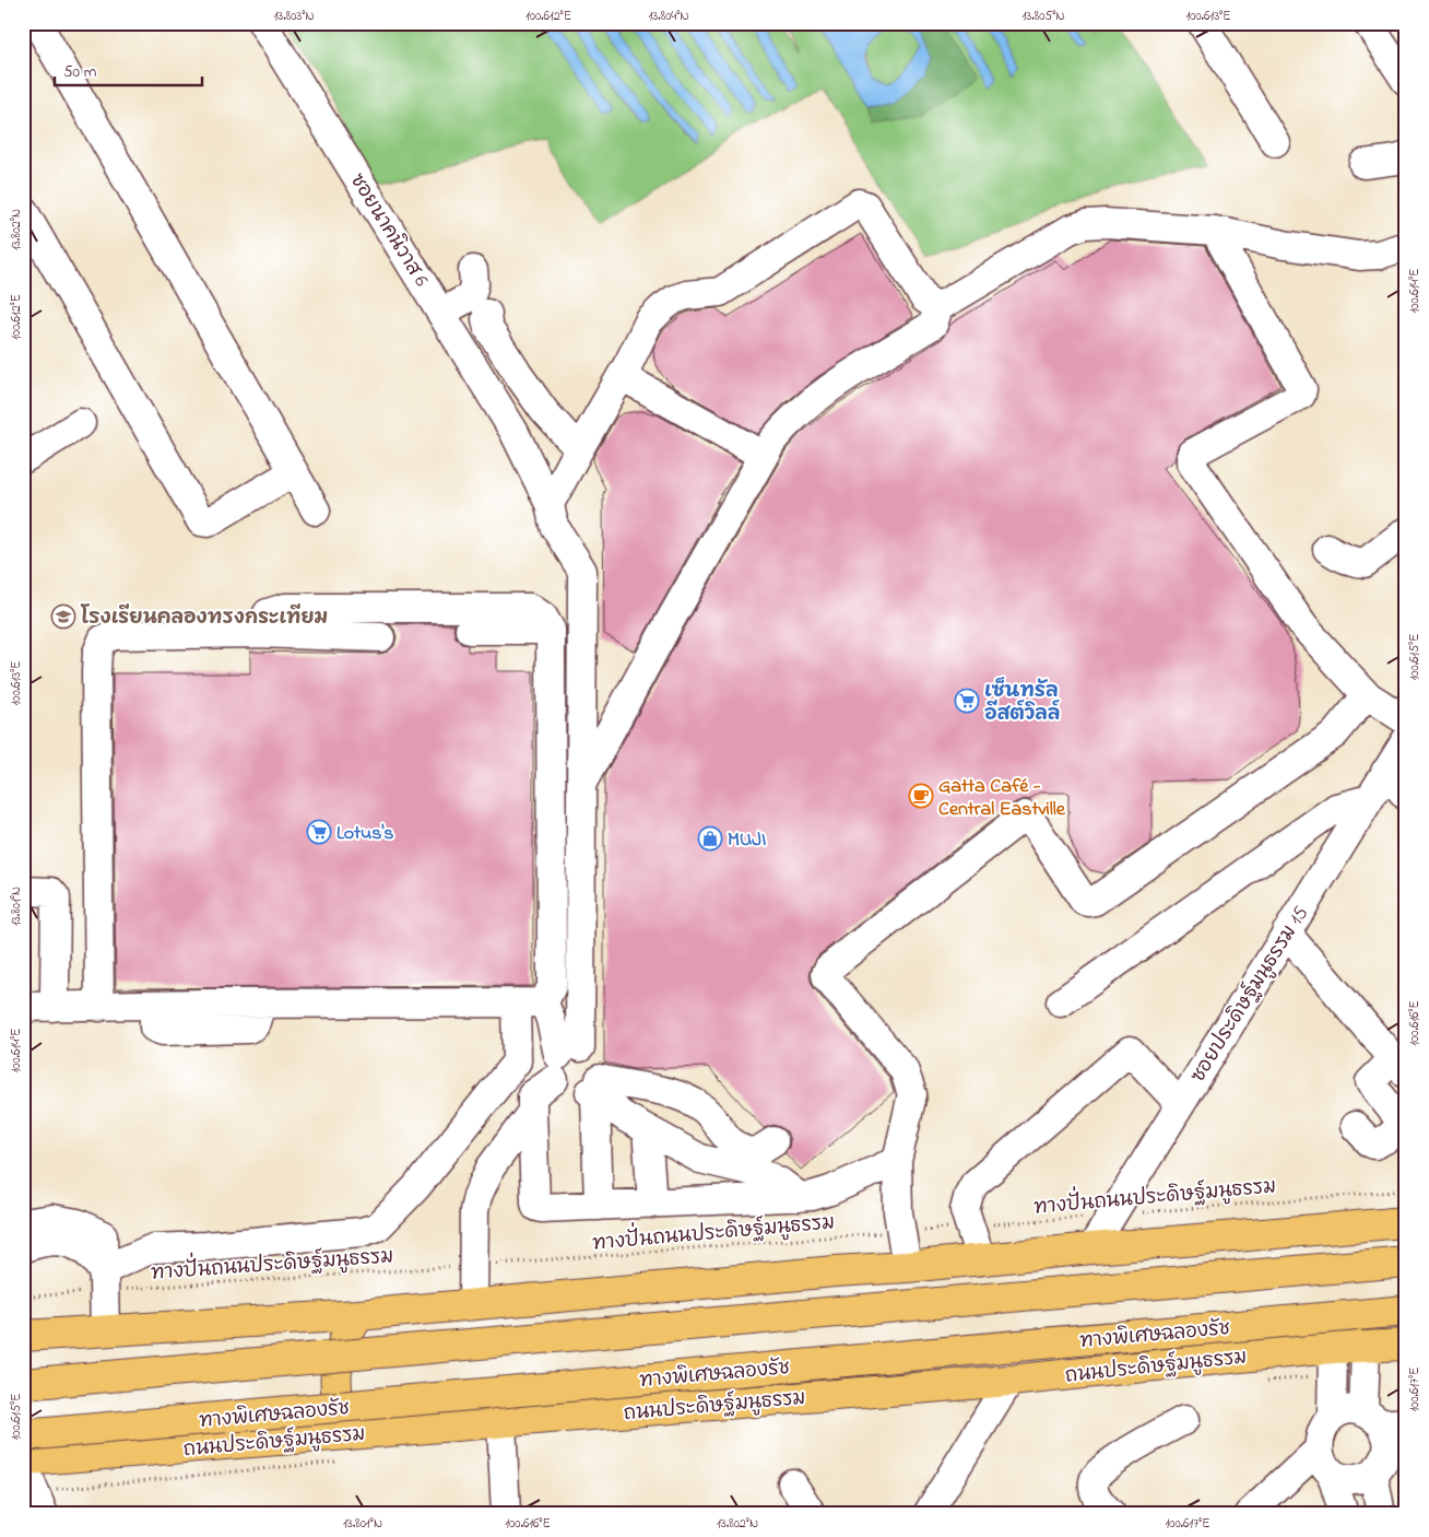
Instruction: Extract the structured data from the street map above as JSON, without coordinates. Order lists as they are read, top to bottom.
{
  "streets": {
    "main road": ["ทางพิเศษฉลองรัช", "ถนนประดิษฐ์มนูธรรม"],
    "street": ["ซอยนาคนิวาส 6", "ซอยประดิษฐ์มนูธรรม 15"],
    "path": ["ทางปั่นถนนประดิษฐ์มนูธรรม"]
  },
  "crossings": [
    ["ซอยประดิษฐ์มนูธรรม 15", "ทางปั่นถนนประดิษฐ์มนูธรรม"]
  ],
  "places": {
    "school or university": ["โรงเรียนคลองทรงกระเทียม"],
    "supermarket": ["เซ็นทรัล อีสต์วิลล์", "Lotus's"],
    "cafe": ["Gatta Café - Central Eastville"],
    "shop": ["MUJI"]
  },
  "scale_bar": "50 m",
  "coordinates": [
    "13.803°N",
    "100.612°E",
    "13.804°N",
    "13.805°N",
    "100.613°E",
    "13.802°N",
    "100.614°E",
    "100.615°E",
    "13.801°N",
    "100.616°E",
    "100.617°E"
  ]
}
